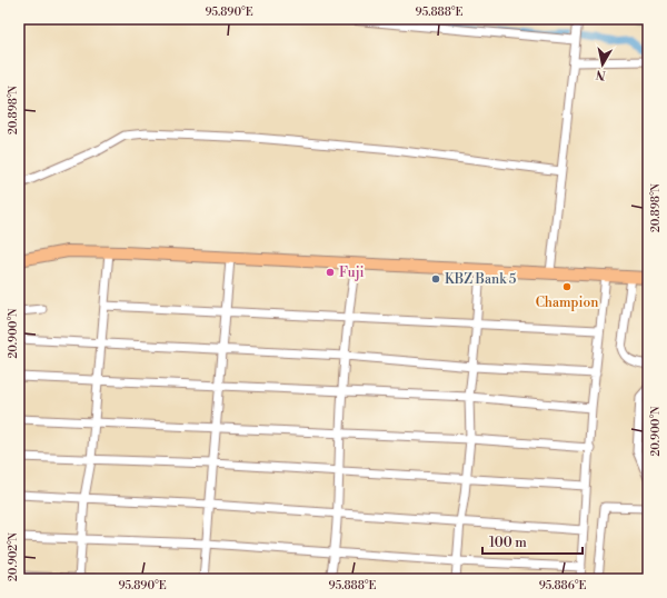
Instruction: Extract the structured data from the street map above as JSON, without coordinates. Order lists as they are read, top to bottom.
{
  "places": ["Fuji", "KBZ Bank 5", "Champion"],
  "scale_bar": "100 m",
  "north": "bottom",
  "coordinates": [
    "95.890°E",
    "95.888°E",
    "20.898°N",
    "20.900°N",
    "20.902°N",
    "95.886°E"
  ]
}
